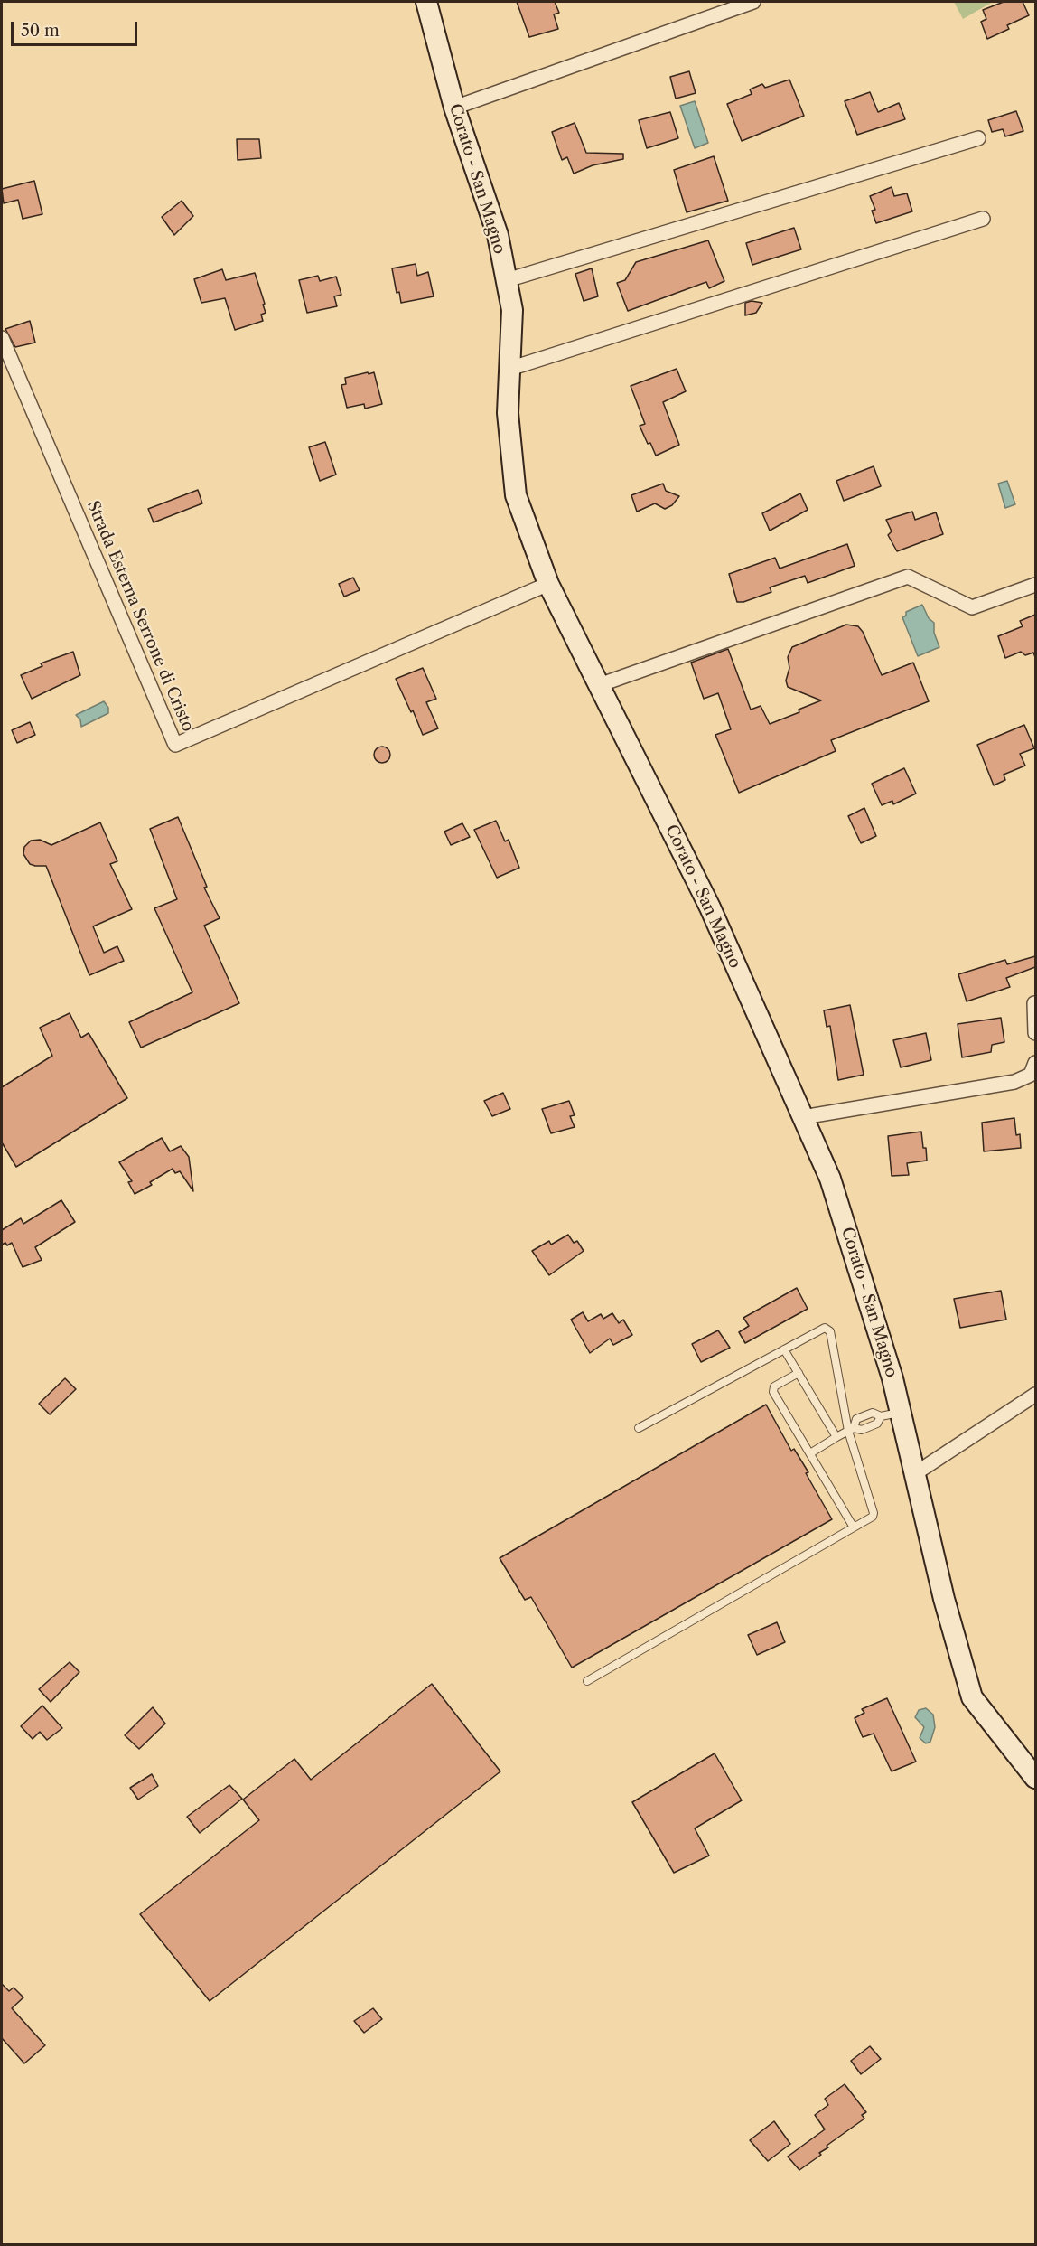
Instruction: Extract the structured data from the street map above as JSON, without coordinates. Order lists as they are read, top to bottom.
{
  "streets": {
    "main road": ["Corato - San Magno"],
    "street": ["Strada Esterna Serrone di Cristo"]
  },
  "crossings": [
    ["Corato - San Magno", "Strada Esterna Serrone di Cristo"]
  ],
  "scale_bar": "50 m"
}
